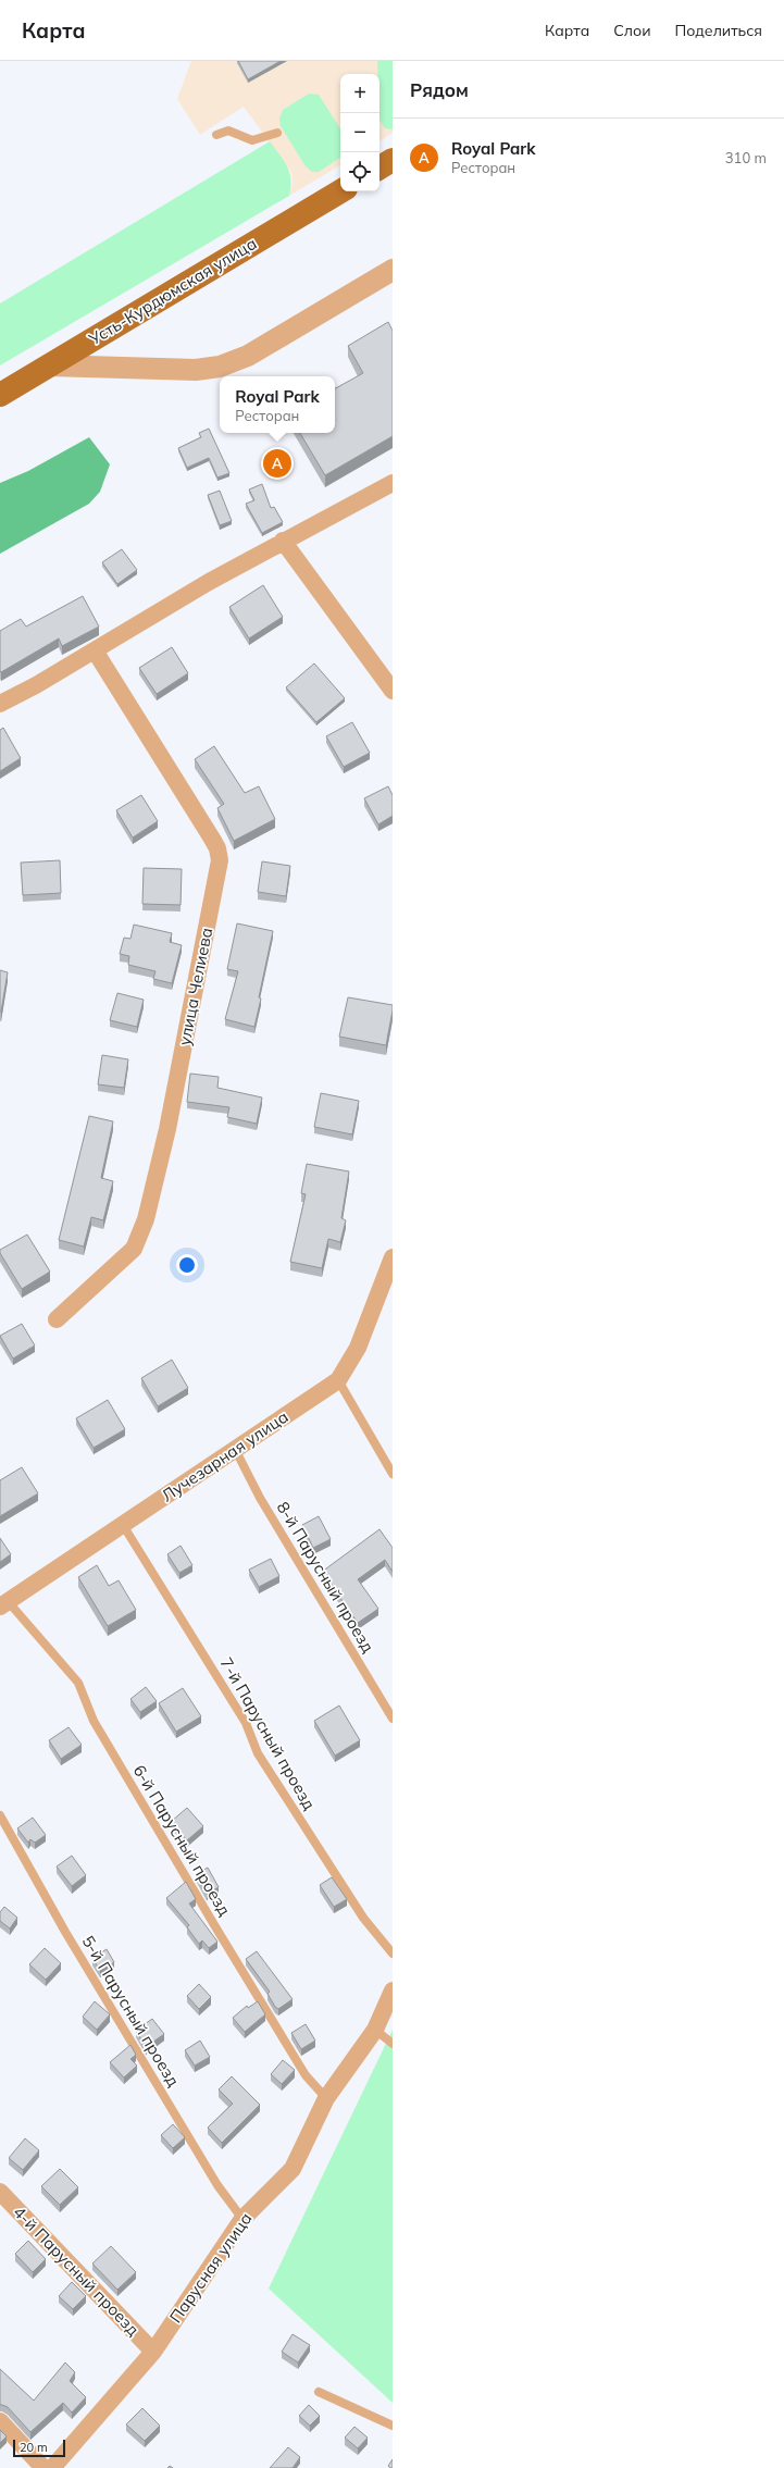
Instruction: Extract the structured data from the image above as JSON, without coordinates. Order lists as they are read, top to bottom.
{
  "streets": {
    "main road": ["Усть-Курдюмская улица"],
    "street": [
      "улица Челиева",
      "Лучезарная улица",
      "Парусная улица",
      "4-й Парусный проезд"
    ],
    "lane": [
      "8-й Парусный проезд",
      "7-й Парусный проезд",
      "6-й Парусный проезд",
      "5-й Парусный проезд"
    ]
  },
  "crossings": [
    ["Лучезарная улица", "8-й Парусный проезд"],
    ["Лучезарная улица", "7-й Парусный проезд"],
    ["Лучезарная улица", "6-й Парусный проезд"],
    ["6-й Парусный проезд", "Парусная улица"],
    ["5-й Парусный проезд", "Парусная улица"],
    ["Парусная улица", "4-й Парусный проезд"]
  ],
  "scale_bar": "20 m",
  "page": {
    "header": "Карта",
    "nav": ["Карта", "Слои", "Поделиться"],
    "heading": "Рядом",
    "map_buttons": ["+", "−"],
    "list": [
      {
        "mark": "A",
        "name": "Royal Park",
        "note": "Ресторан",
        "value": "310 m"
      }
    ],
    "popup": ["Royal Park", "Ресторан"],
    "pins": "A",
    "scale": "20 m"
  }
}
